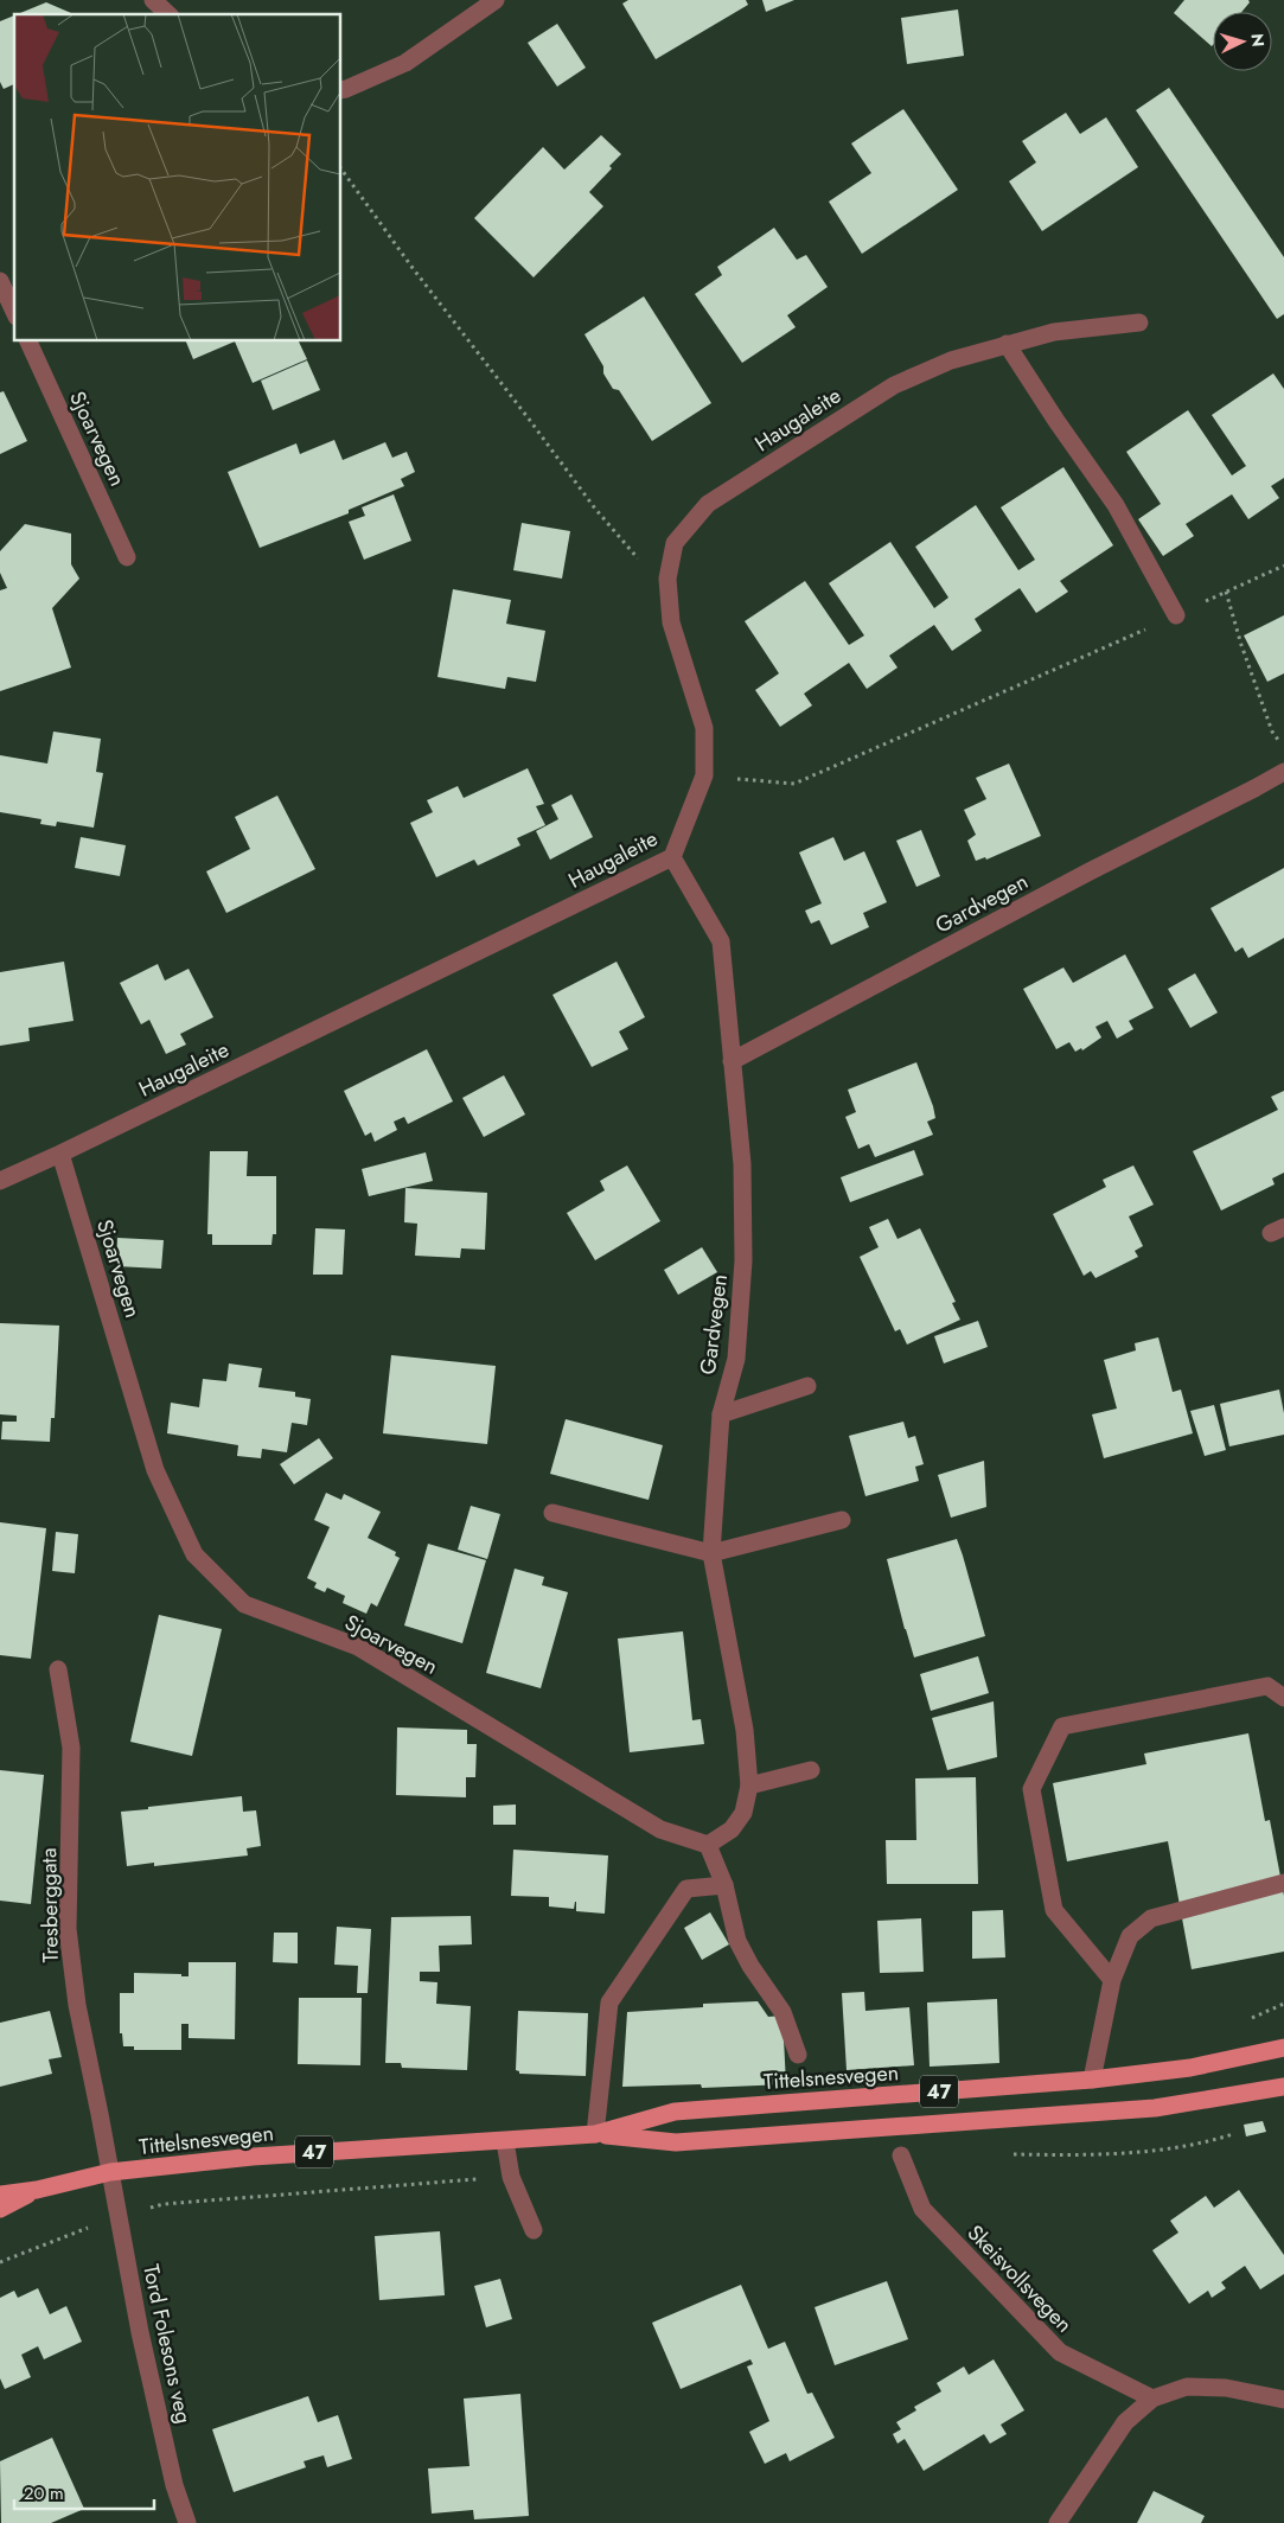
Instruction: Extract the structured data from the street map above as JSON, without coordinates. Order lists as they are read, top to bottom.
{
  "streets": {
    "main road": ["Tittelsnesvegen", "47"],
    "street": [
      "Haugaleite",
      "Sjoarvegen",
      "Gardvegen",
      "Tresberggata",
      "Skeisvollsvegen",
      "Tord Folesons veg"
    ]
  },
  "crossings": [
    ["Haugaleite", "Sjoarvegen"],
    ["Haugaleite", "Gardvegen"],
    ["Sjoarvegen", "Gardvegen"],
    ["Tresberggata", "Tittelsnesvegen"],
    ["Tresberggata", "Tord Folesons veg"],
    ["Tittelsnesvegen", "47"],
    ["Tittelsnesvegen", "Tord Folesons veg"]
  ],
  "scale_bar": "20 m",
  "north": "right"
}
